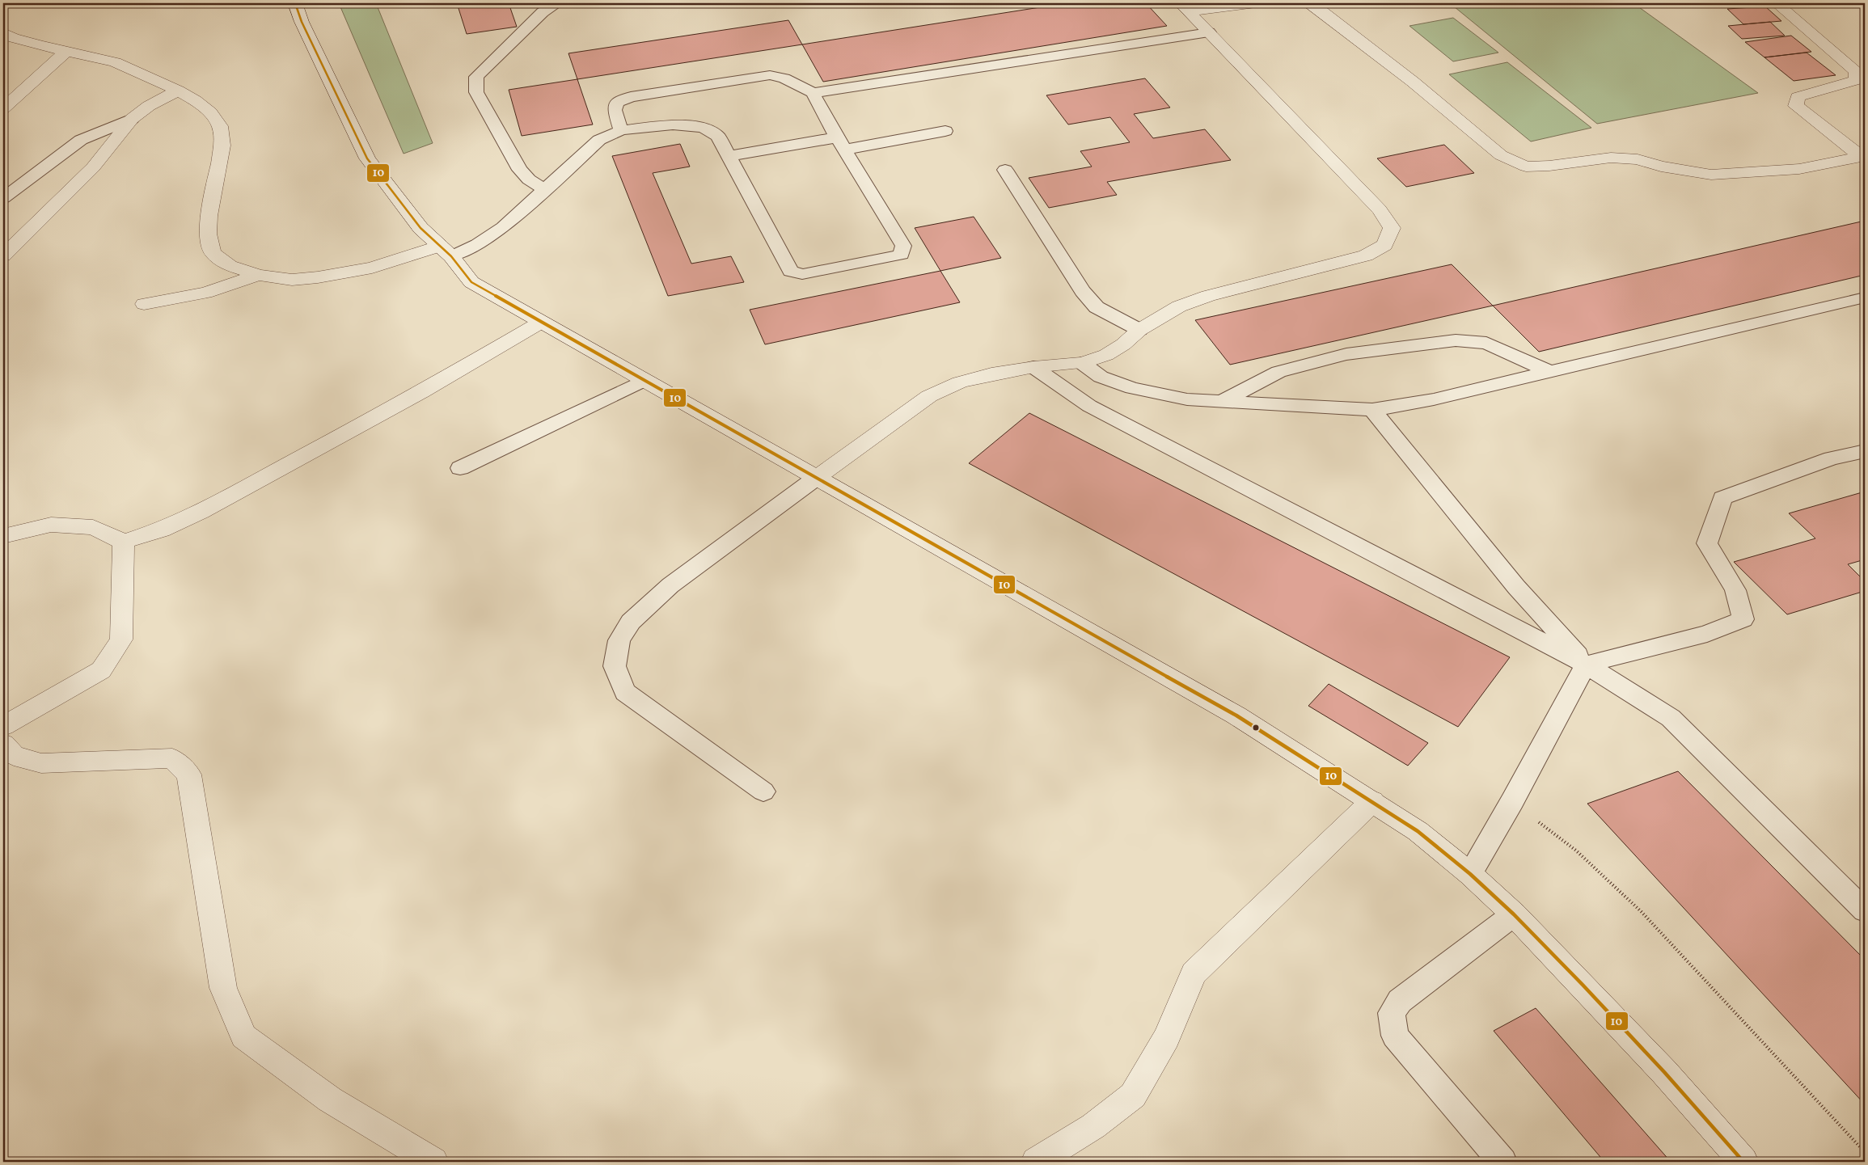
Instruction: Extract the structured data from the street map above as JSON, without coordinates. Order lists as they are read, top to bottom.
{
  "lines": ["transit line 10"]
}
